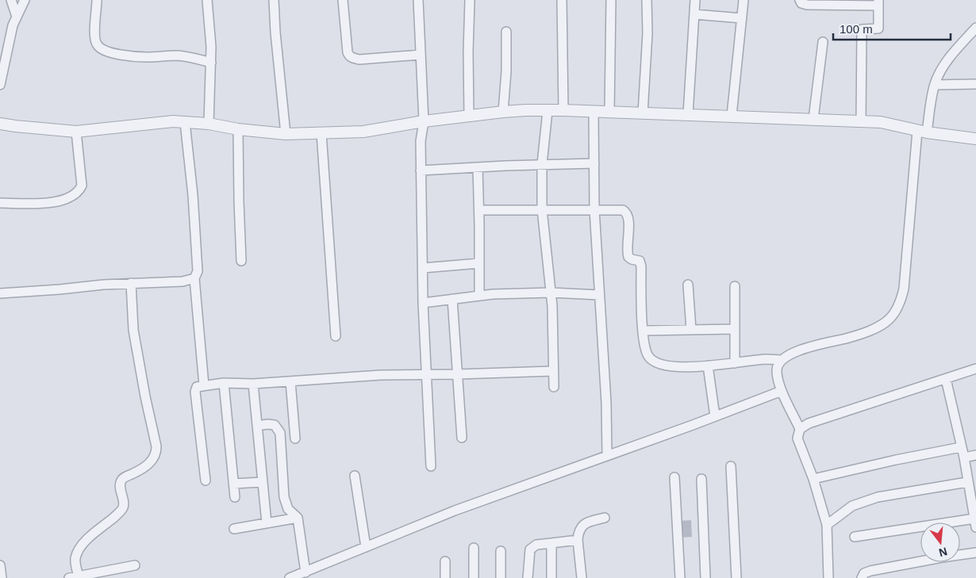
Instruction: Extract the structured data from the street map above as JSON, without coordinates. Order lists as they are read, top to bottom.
{
  "scale_bar": "100 m",
  "north": "bottom"
}
